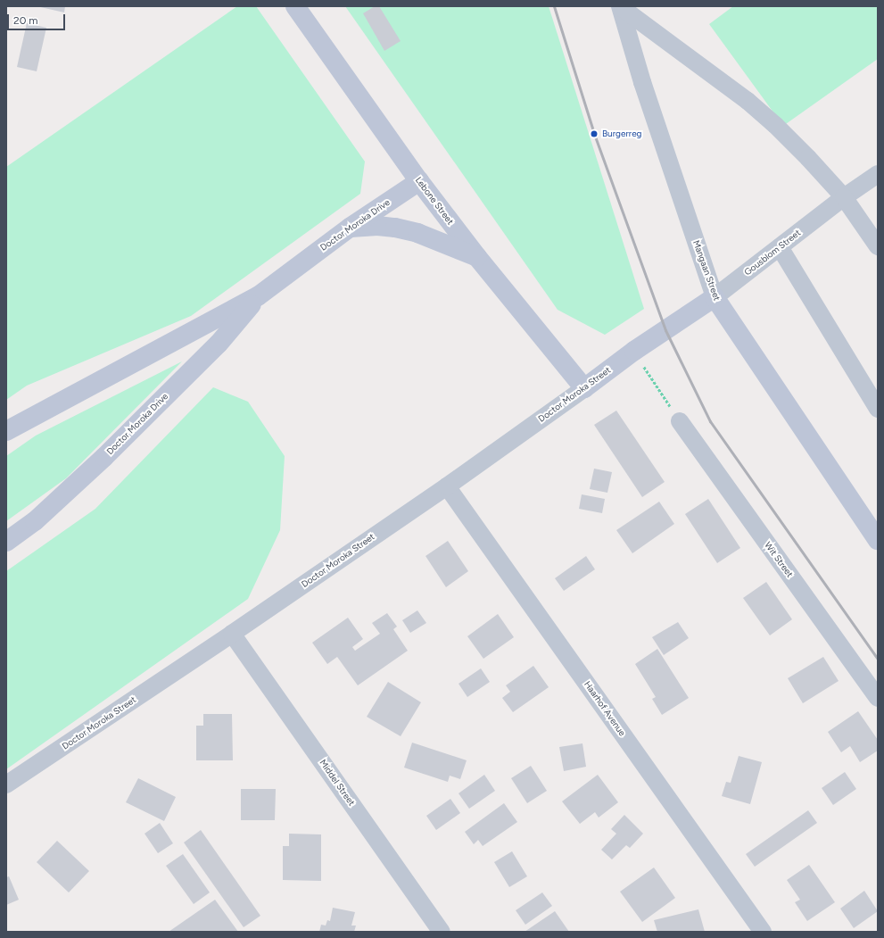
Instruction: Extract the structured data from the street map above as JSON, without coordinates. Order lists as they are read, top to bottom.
{
  "streets": {
    "street": [
      "Lebone Street",
      "Doctor Moroka Drive",
      "Gousblom Street",
      "Mangaan Street",
      "Doctor Moroka Street",
      "Wit Street",
      "Haarhof Avenue",
      "Middel Street"
    ]
  },
  "crossings": [
    ["Lebone Street", "Doctor Moroka Drive"],
    ["Lebone Street", "Doctor Moroka Street"],
    ["Gousblom Street", "Mangaan Street"],
    ["Gousblom Street", "Doctor Moroka Street"],
    ["Doctor Moroka Street", "Haarhof Avenue"],
    ["Doctor Moroka Street", "Middel Street"]
  ],
  "places": ["Burgerreg"],
  "scale_bar": "20 m"
}
